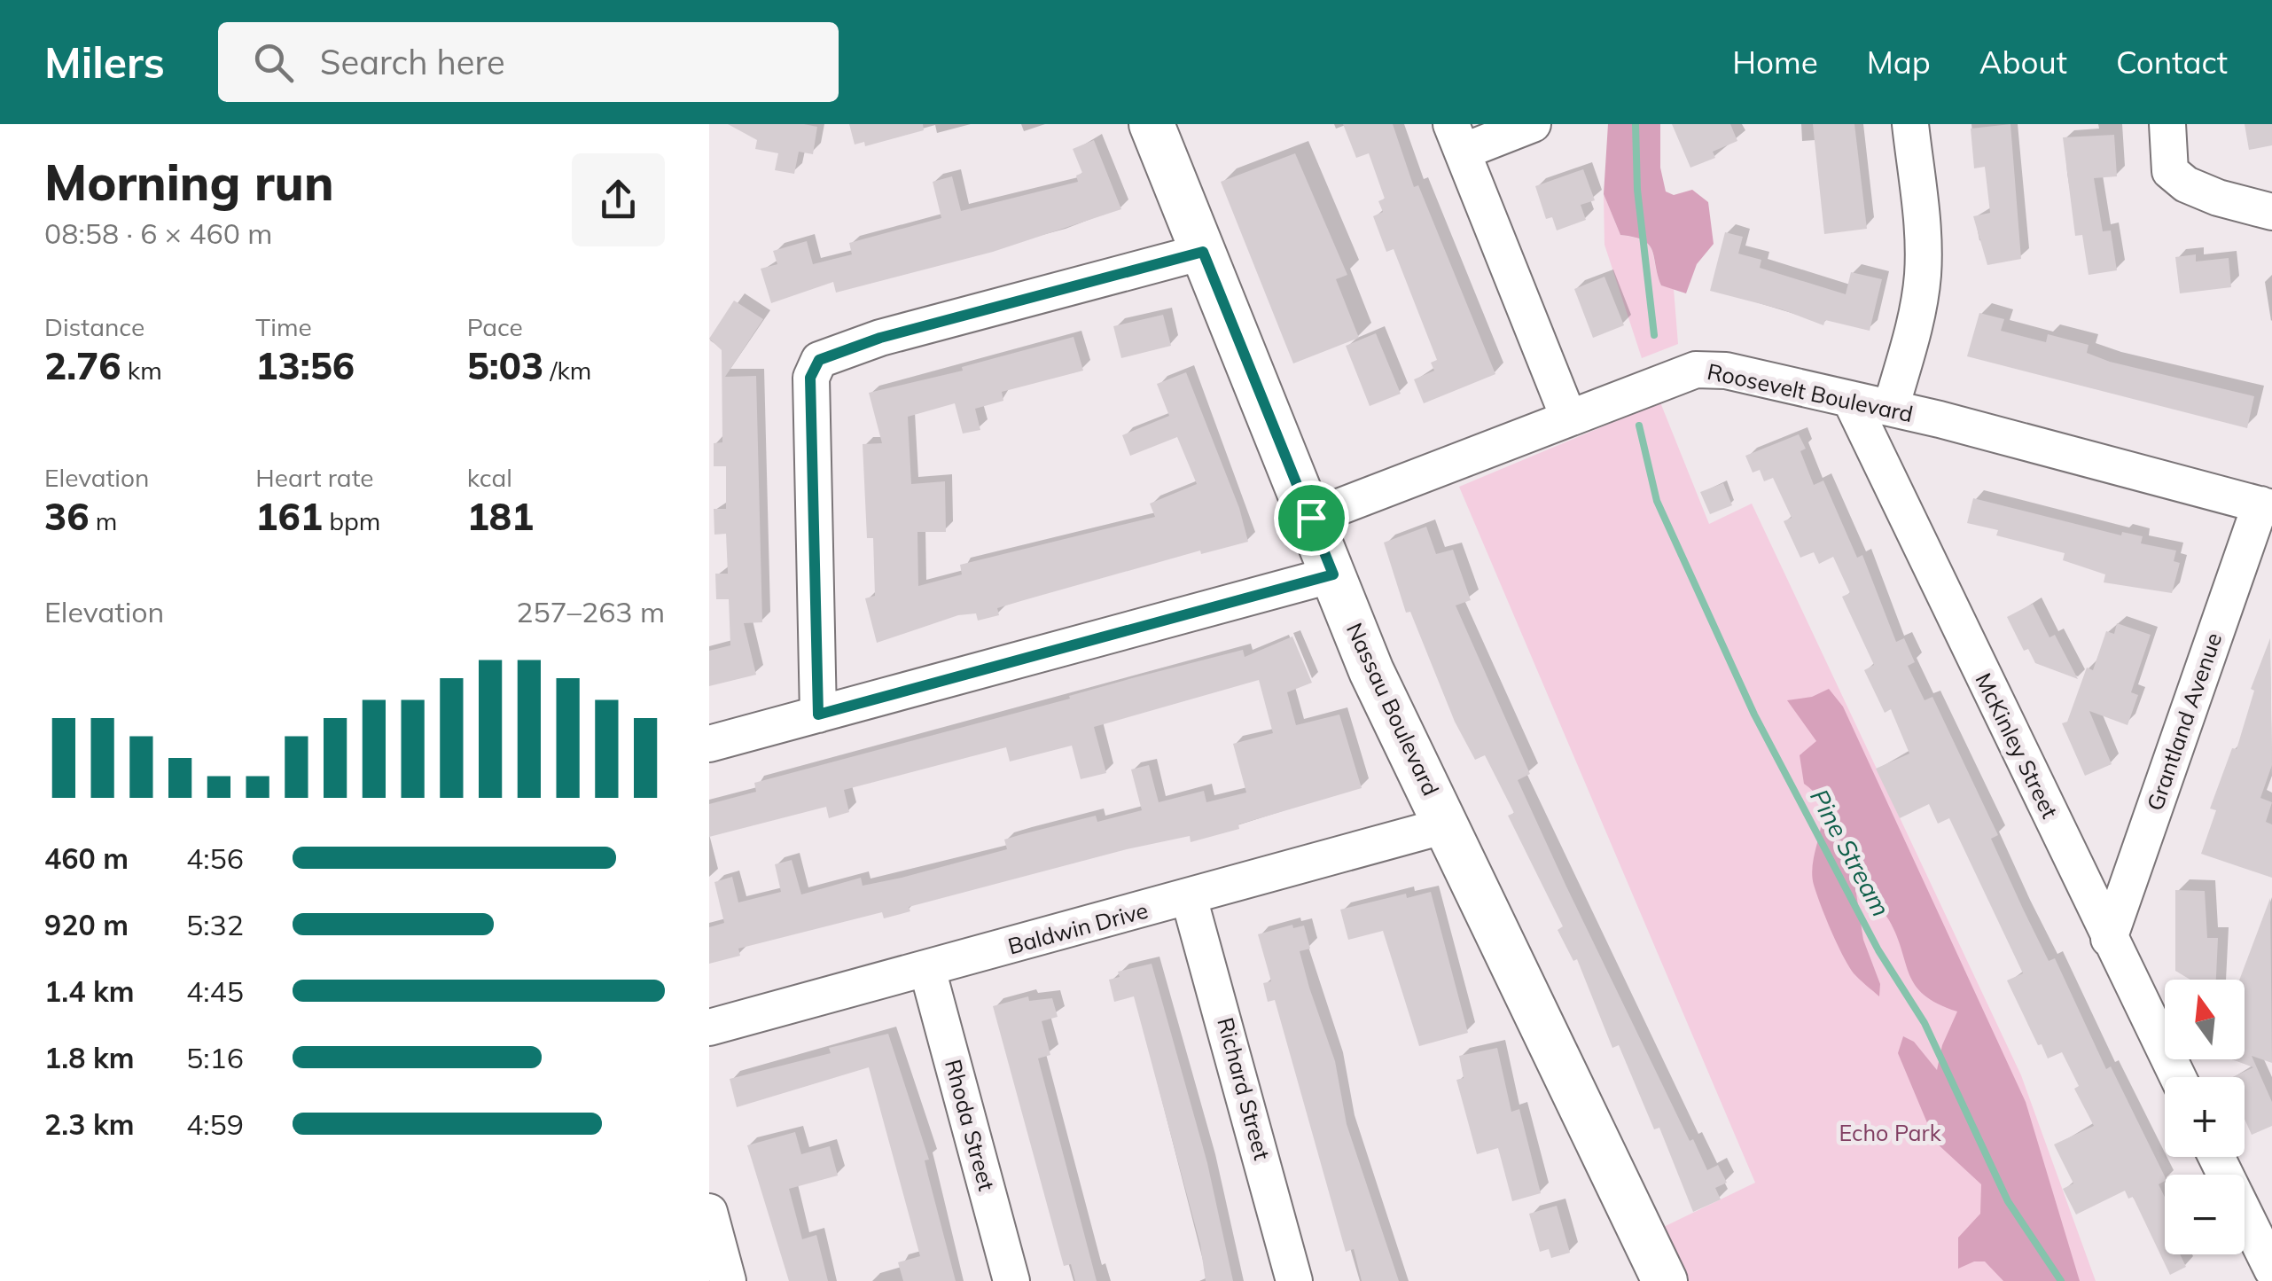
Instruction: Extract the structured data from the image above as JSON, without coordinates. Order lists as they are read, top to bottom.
{
  "streets": {
    "main road": ["Nassau Boulevard"],
    "street": [
      "Roosevelt Boulevard",
      "Grantland Avenue",
      "McKinley Street",
      "Baldwin Drive",
      "Richard Street",
      "Rhoda Street"
    ]
  },
  "crossings": [
    ["Roosevelt Boulevard", "Nassau Boulevard"],
    ["Roosevelt Boulevard", "Grantland Avenue"],
    ["Roosevelt Boulevard", "McKinley Street"],
    ["Nassau Boulevard", "Baldwin Drive"],
    ["Grantland Avenue", "McKinley Street"],
    ["Baldwin Drive", "Richard Street"],
    ["Baldwin Drive", "Rhoda Street"]
  ],
  "water": ["Pine Stream"],
  "parks": ["Echo Park"],
  "north": "top",
  "page": {
    "header": "Milers",
    "search": "Search here",
    "nav": [
      "Home",
      "Map",
      "About",
      "Contact"
    ],
    "heading": ["Morning run", "08:58 · 6 × 460 m"],
    "stats": [
      ["Distance", "2.76 km"],
      ["Time", "13:56"],
      ["Pace", "5:03 /km"],
      ["Elevation", "36 m"],
      ["Heart rate", "161 bpm"],
      ["kcal", "181"]
    ],
    "chart": ["Elevation", "257–263 m"],
    "list": [
      {
        "name": "460 m",
        "note": "4:56"
      },
      {
        "name": "920 m",
        "note": "5:32"
      },
      {
        "name": "1.4 km",
        "note": "4:45"
      },
      {
        "name": "1.8 km",
        "note": "5:16"
      },
      {
        "name": "2.3 km",
        "note": "4:59"
      }
    ],
    "map_buttons": ["+", "−"]
  }
}
